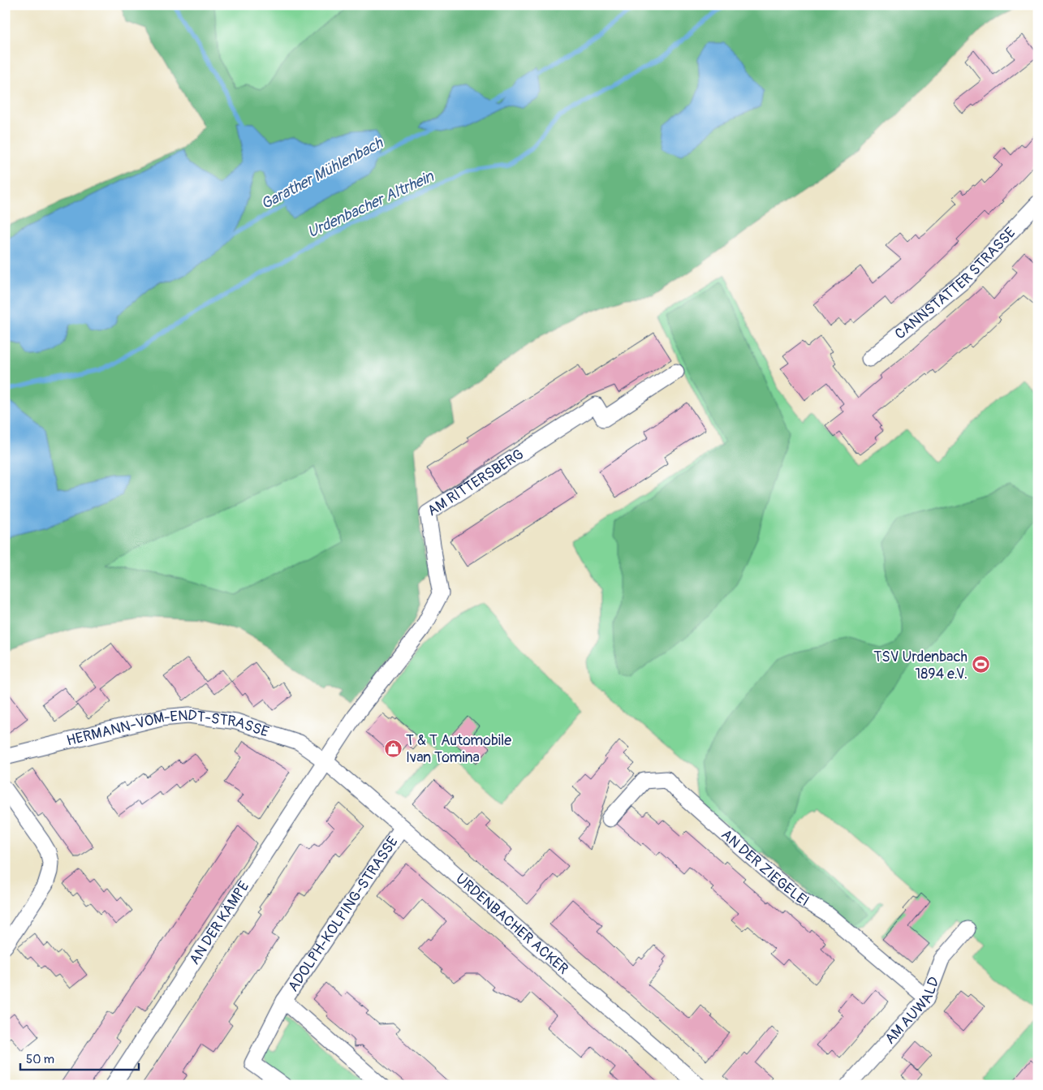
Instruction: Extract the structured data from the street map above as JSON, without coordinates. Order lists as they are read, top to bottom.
{
  "streets": {
    "street": [
      "CANNSTATTER STRASSE",
      "AM RITTERSBERG",
      "HERMANN-VOM-ENDT-STRASSE",
      "AN DER ZIEGELEI",
      "ADOLPH-KOLPING-STRASSE",
      "AN DER KÄMPE",
      "URDENBACHER ACKER",
      "AM AUWALD"
    ]
  },
  "crossings": [
    ["AM RITTERSBERG", "HERMANN-VOM-ENDT-STRASSE"],
    ["AM RITTERSBERG", "AN DER KÄMPE"],
    ["AM RITTERSBERG", "URDENBACHER ACKER"],
    ["HERMANN-VOM-ENDT-STRASSE", "AN DER KÄMPE"],
    ["HERMANN-VOM-ENDT-STRASSE", "URDENBACHER ACKER"],
    ["AN DER ZIEGELEI", "AM AUWALD"],
    ["ADOLPH-KOLPING-STRASSE", "URDENBACHER ACKER"],
    ["AN DER KÄMPE", "URDENBACHER ACKER"]
  ],
  "water": ["Garather Mühlenbach", "Urdenbacher Altrhein"],
  "places": {
    "sports": ["TSV Urdenbach 1894 e.V."],
    "shop": ["T & T Automobile Ivan Tomina"]
  },
  "scale_bar": "50 m"
}
